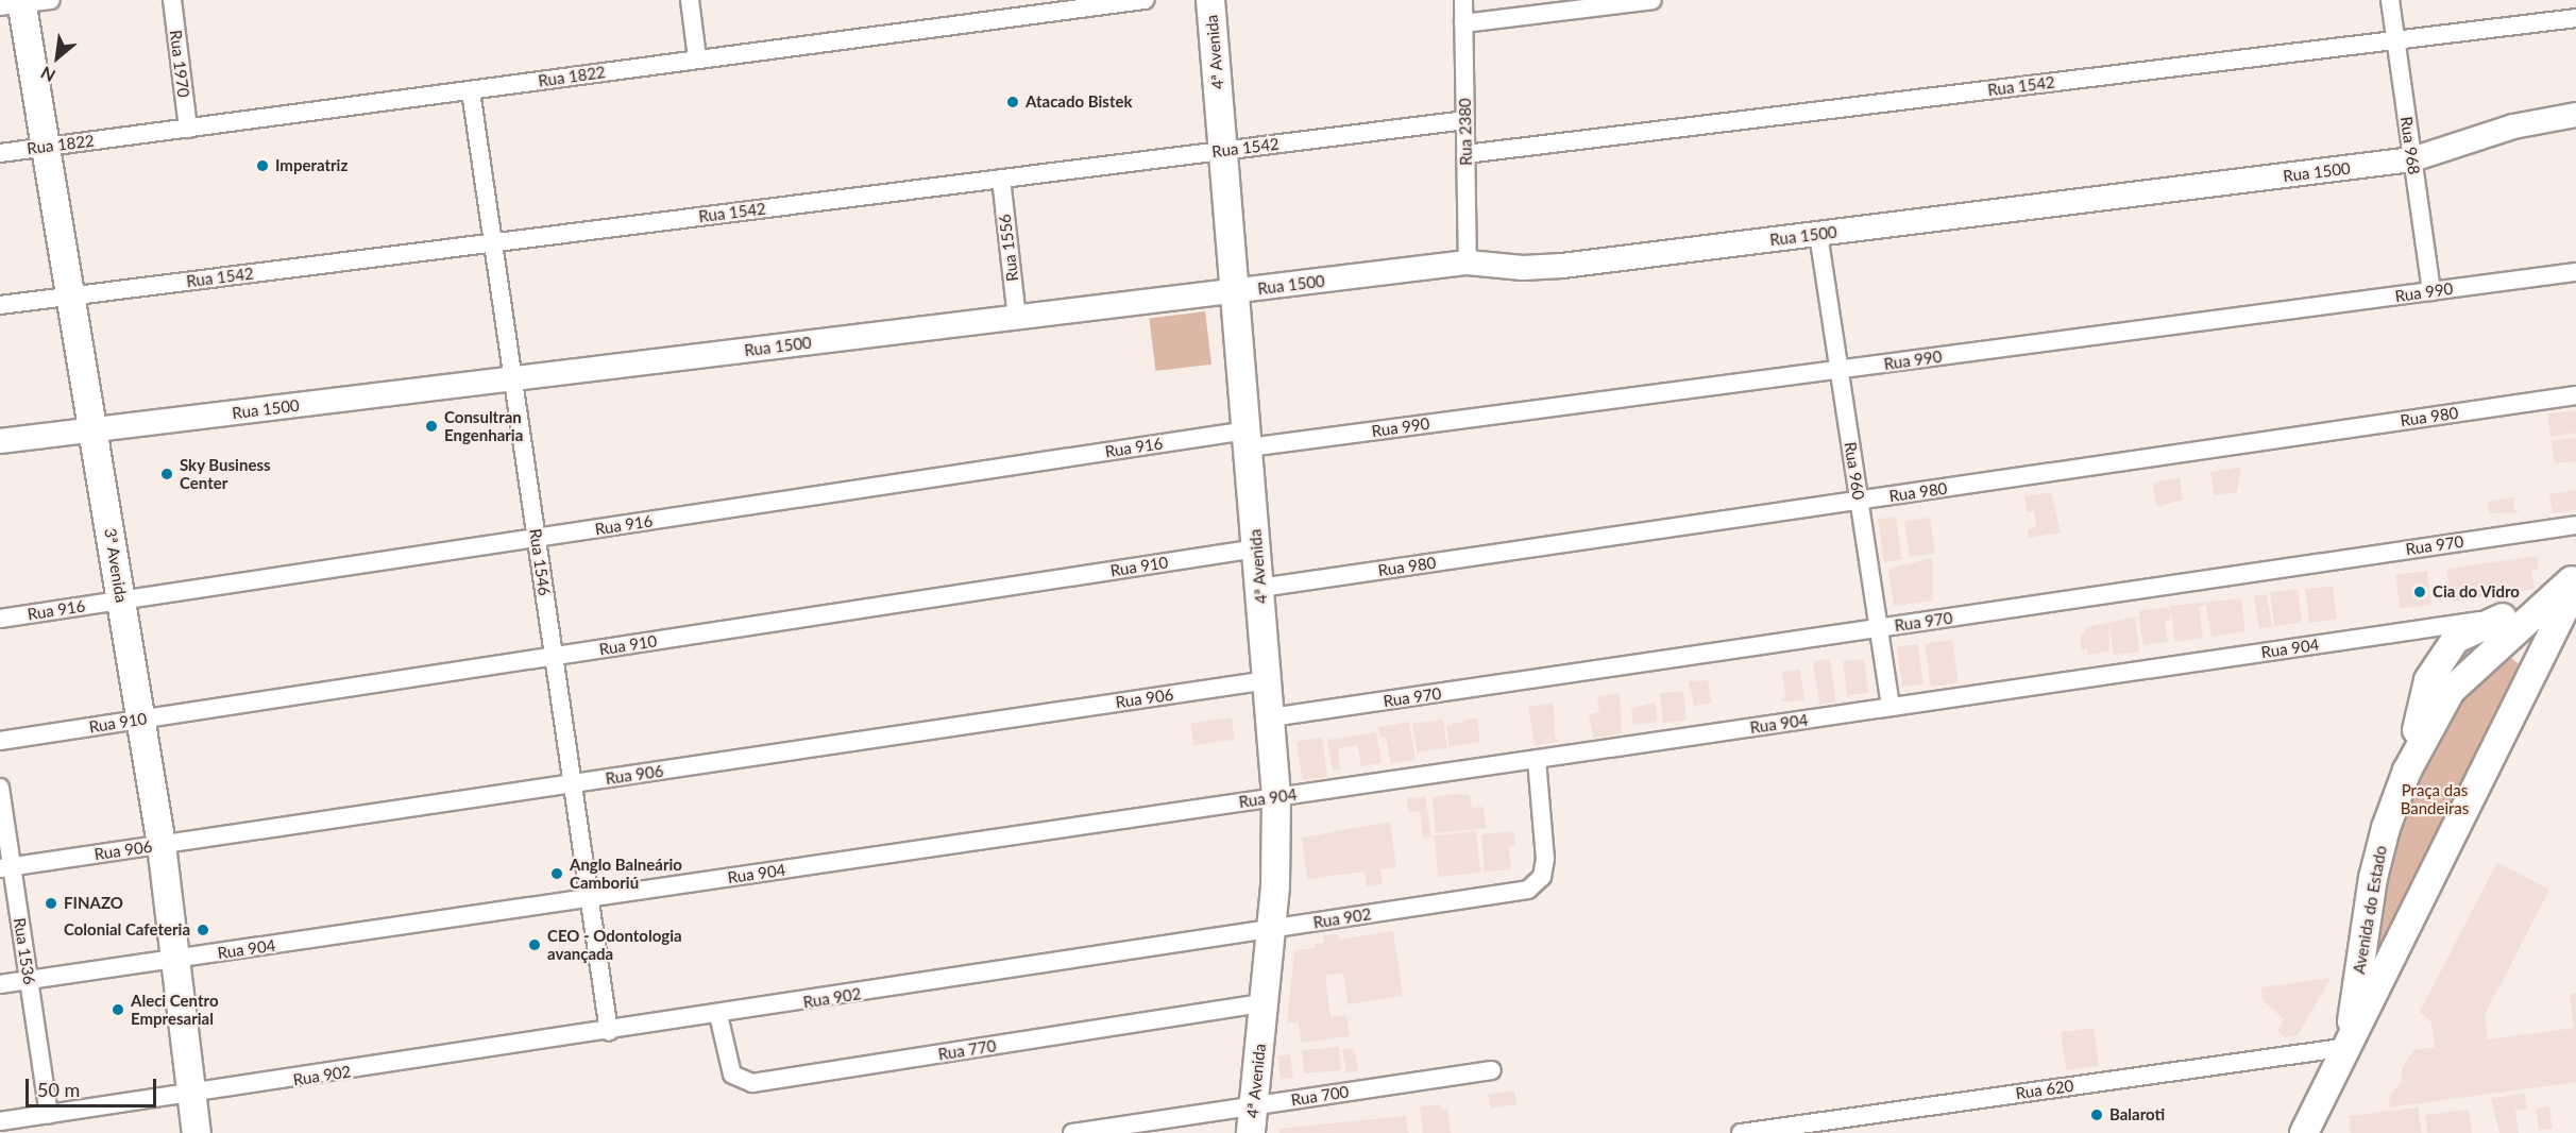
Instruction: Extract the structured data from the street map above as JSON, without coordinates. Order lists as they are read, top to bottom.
{
  "streets": {
    "main road": ["4ª Avenida", "3ª Avenida", "Avenida do Estado"],
    "street": [
      "Rua 1970",
      "Rua 1822",
      "Rua 1542",
      "Rua 2380",
      "Rua 968",
      "Rua 1500",
      "Rua 1556",
      "Rua 990",
      "Rua 980",
      "Rua 916",
      "Rua 960",
      "Rua 970",
      "Rua 1546",
      "Rua 910",
      "Rua 904",
      "Rua 906",
      "Rua 902",
      "Rua 1536",
      "Rua 770",
      "Rua 620",
      "Rua 700"
    ]
  },
  "crossings": [
    ["4ª Avenida", "Rua 1542"],
    ["4ª Avenida", "Rua 1500"],
    ["4ª Avenida", "Rua 990"],
    ["4ª Avenida", "Rua 980"],
    ["4ª Avenida", "Rua 916"],
    ["4ª Avenida", "Rua 970"],
    ["4ª Avenida", "Rua 910"],
    ["4ª Avenida", "Rua 904"],
    ["4ª Avenida", "Rua 906"],
    ["4ª Avenida", "Rua 902"],
    ["4ª Avenida", "Rua 770"],
    ["4ª Avenida", "Rua 700"],
    ["Rua 1970", "Rua 1822"],
    ["Rua 1822", "Rua 1546"],
    ["Rua 1822", "3ª Avenida"],
    ["Rua 1542", "Rua 2380"],
    ["Rua 1542", "Rua 968"],
    ["Rua 1542", "Rua 1556"],
    ["Rua 1542", "Rua 1546"],
    ["Rua 1542", "3ª Avenida"],
    ["Rua 2380", "Rua 1500"],
    ["Rua 968", "Rua 1500"],
    ["Rua 968", "Rua 990"],
    ["Rua 1500", "Rua 1556"],
    ["Rua 1500", "Rua 960"],
    ["Rua 1500", "Rua 1546"],
    ["Rua 1500", "3ª Avenida"],
    ["Rua 990", "Rua 916"],
    ["Rua 990", "Rua 960"],
    ["Rua 980", "Rua 960"],
    ["Rua 916", "Rua 1546"],
    ["Rua 916", "3ª Avenida"],
    ["Rua 960", "Rua 970"],
    ["Rua 960", "Rua 904"],
    ["Rua 1546", "Rua 910"],
    ["Rua 1546", "Rua 904"],
    ["Rua 1546", "Rua 906"],
    ["Rua 1546", "Rua 902"],
    ["3ª Avenida", "Rua 910"],
    ["3ª Avenida", "Rua 904"],
    ["3ª Avenida", "Rua 906"],
    ["3ª Avenida", "Rua 902"],
    ["Rua 904", "Avenida do Estado"],
    ["Rua 904", "Rua 902"],
    ["Rua 904", "Rua 1536"],
    ["Rua 906", "Rua 1536"],
    ["Avenida do Estado", "Rua 620"],
    ["Rua 902", "Rua 1536"],
    ["Rua 902", "Rua 770"]
  ],
  "parks": ["Praça das Bandeiras"],
  "places": [
    "Atacado Bistek",
    "Imperatriz",
    "Consultran Engenharia",
    "Sky Business Center",
    "Cia do Vidro",
    "Anglo Balneário Camboriú",
    "FINAZO",
    "Colonial Cafeteria",
    "CEO - Odontologia avançada",
    "Aleci Centro Empresarial",
    "Balaroti"
  ],
  "scale_bar": "50 m",
  "north": "bottom left"
}
